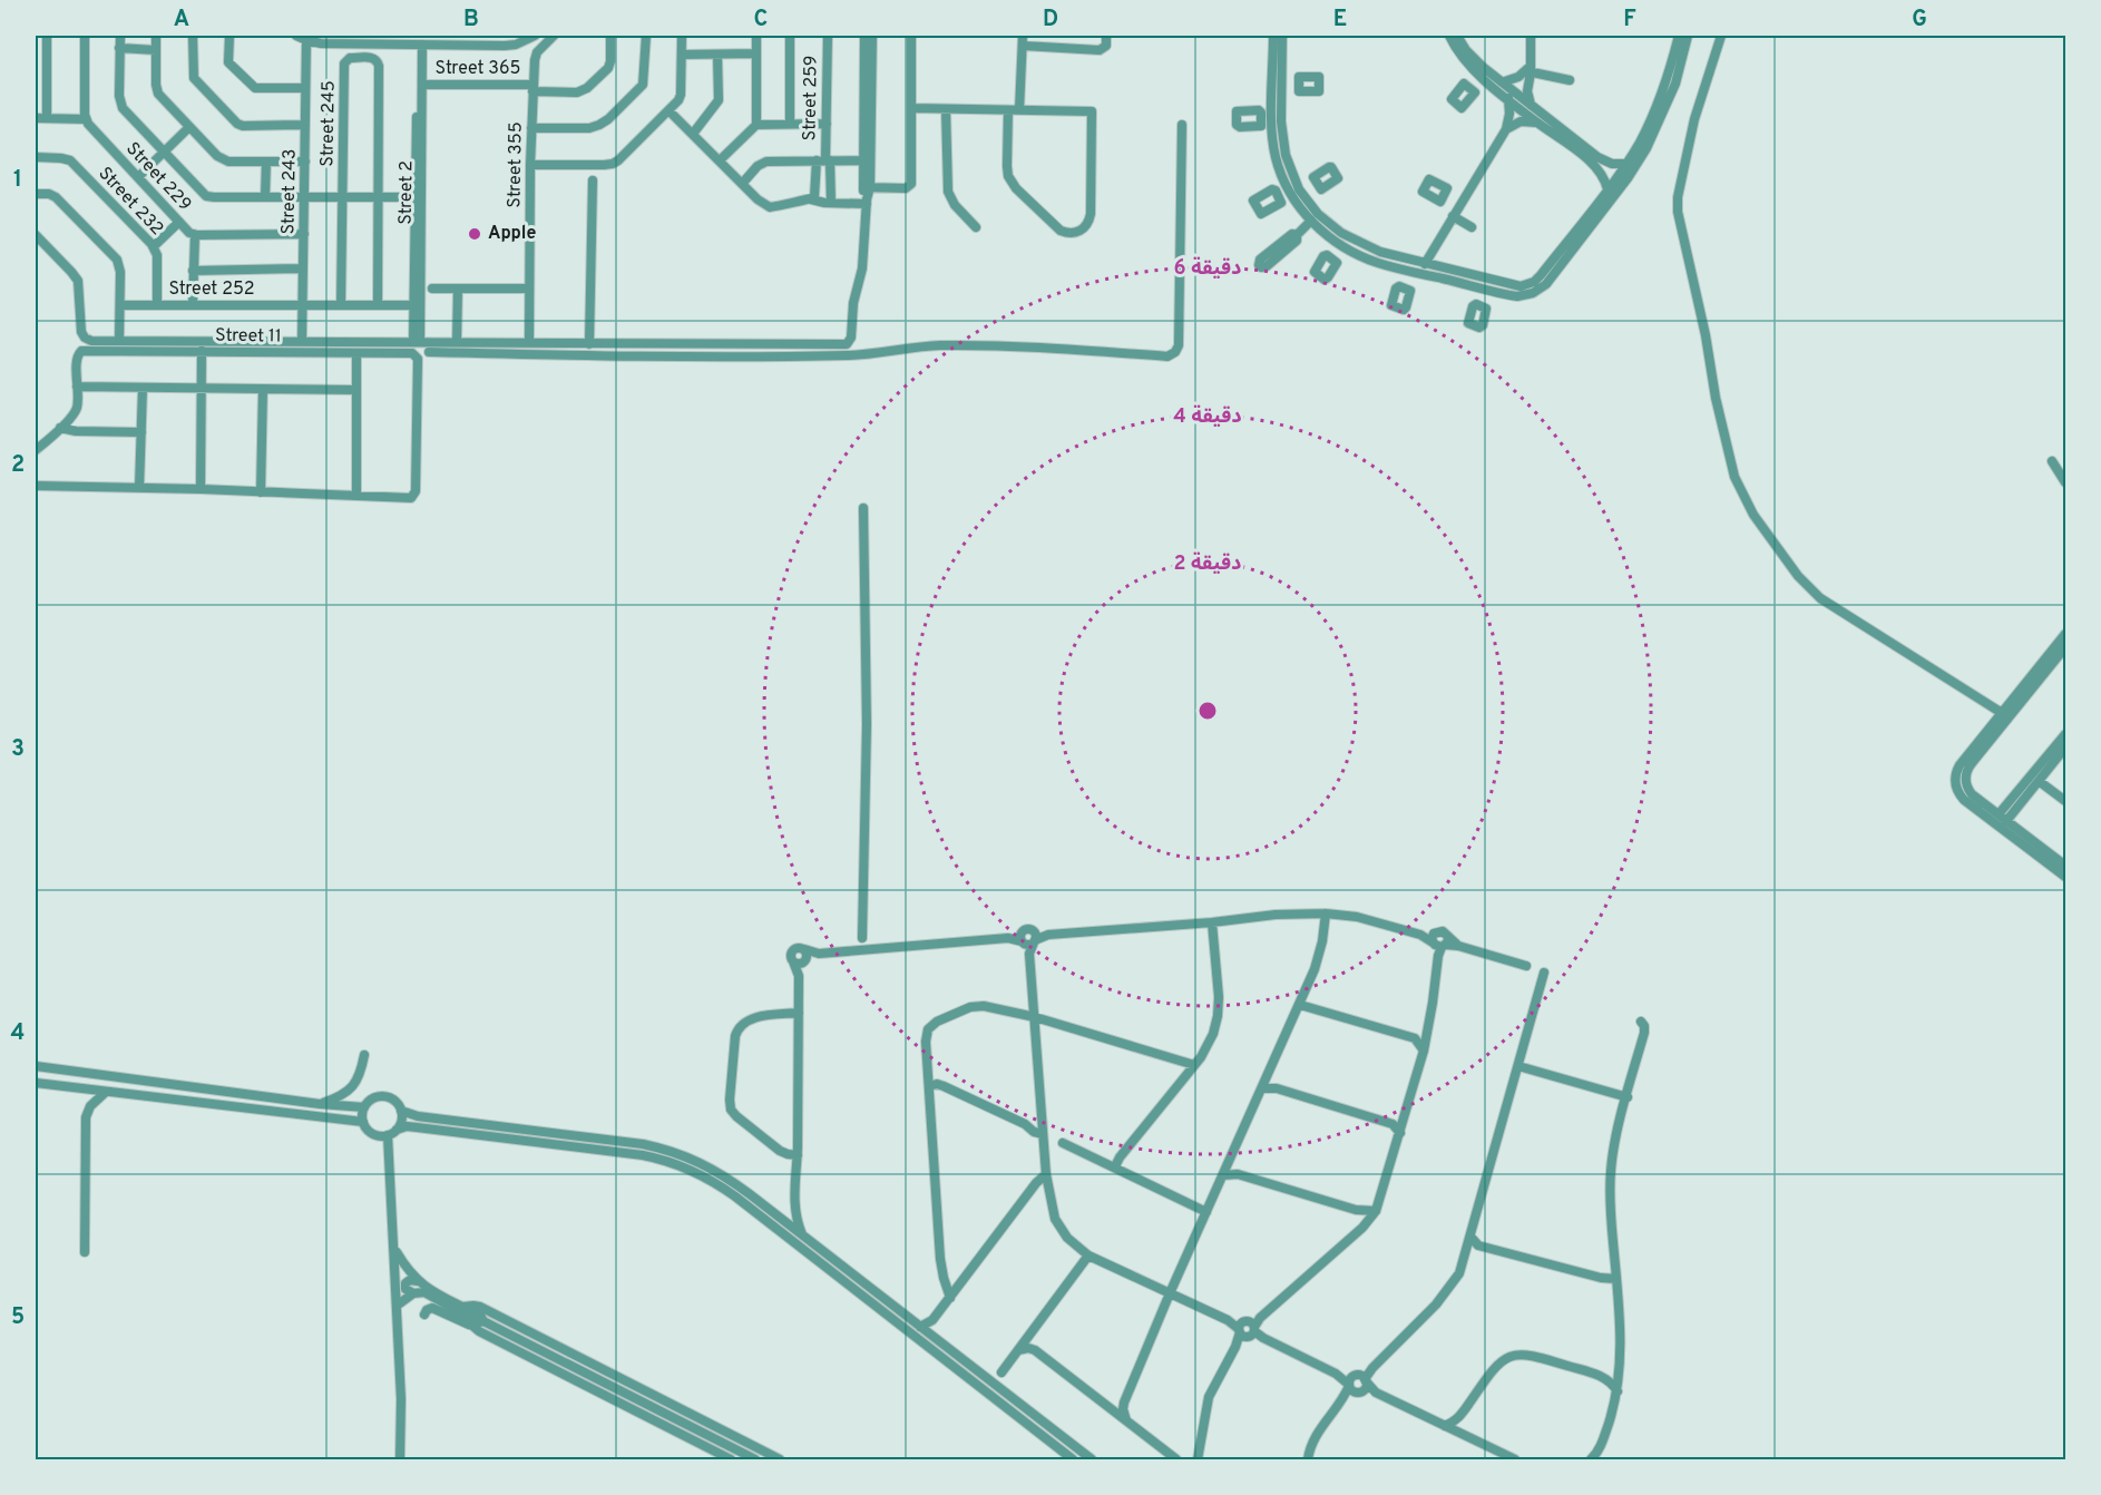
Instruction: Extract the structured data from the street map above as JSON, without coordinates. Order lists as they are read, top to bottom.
{
  "streets": {
    "street": [
      "Street 365",
      "Street 259",
      "Street 245",
      "Street 355",
      "Street 229",
      "Street 243",
      "Street 2",
      "Street 232",
      "Street 252",
      "Street 11"
    ]
  },
  "crossings": [
    ["Street 365", "Street 355"],
    ["Street 365", "Street 2"],
    ["Street 245", "Street 252"],
    ["Street 355", "Street 11"],
    ["Street 229", "Street 243"],
    ["Street 243", "Street 252"],
    ["Street 243", "Street 11"],
    ["Street 2", "Street 252"],
    ["Street 2", "Street 11"],
    ["Street 232", "Street 252"]
  ],
  "places": ["Apple"],
  "grid": {
    "columns": [
      "A",
      "B",
      "C",
      "D",
      "E",
      "F",
      "G"
    ],
    "rows": [
      "1",
      "2",
      "3",
      "4",
      "5"
    ]
  },
  "rings": ["6 دقيقة", "4 دقيقة", "2 دقيقة"]
}
